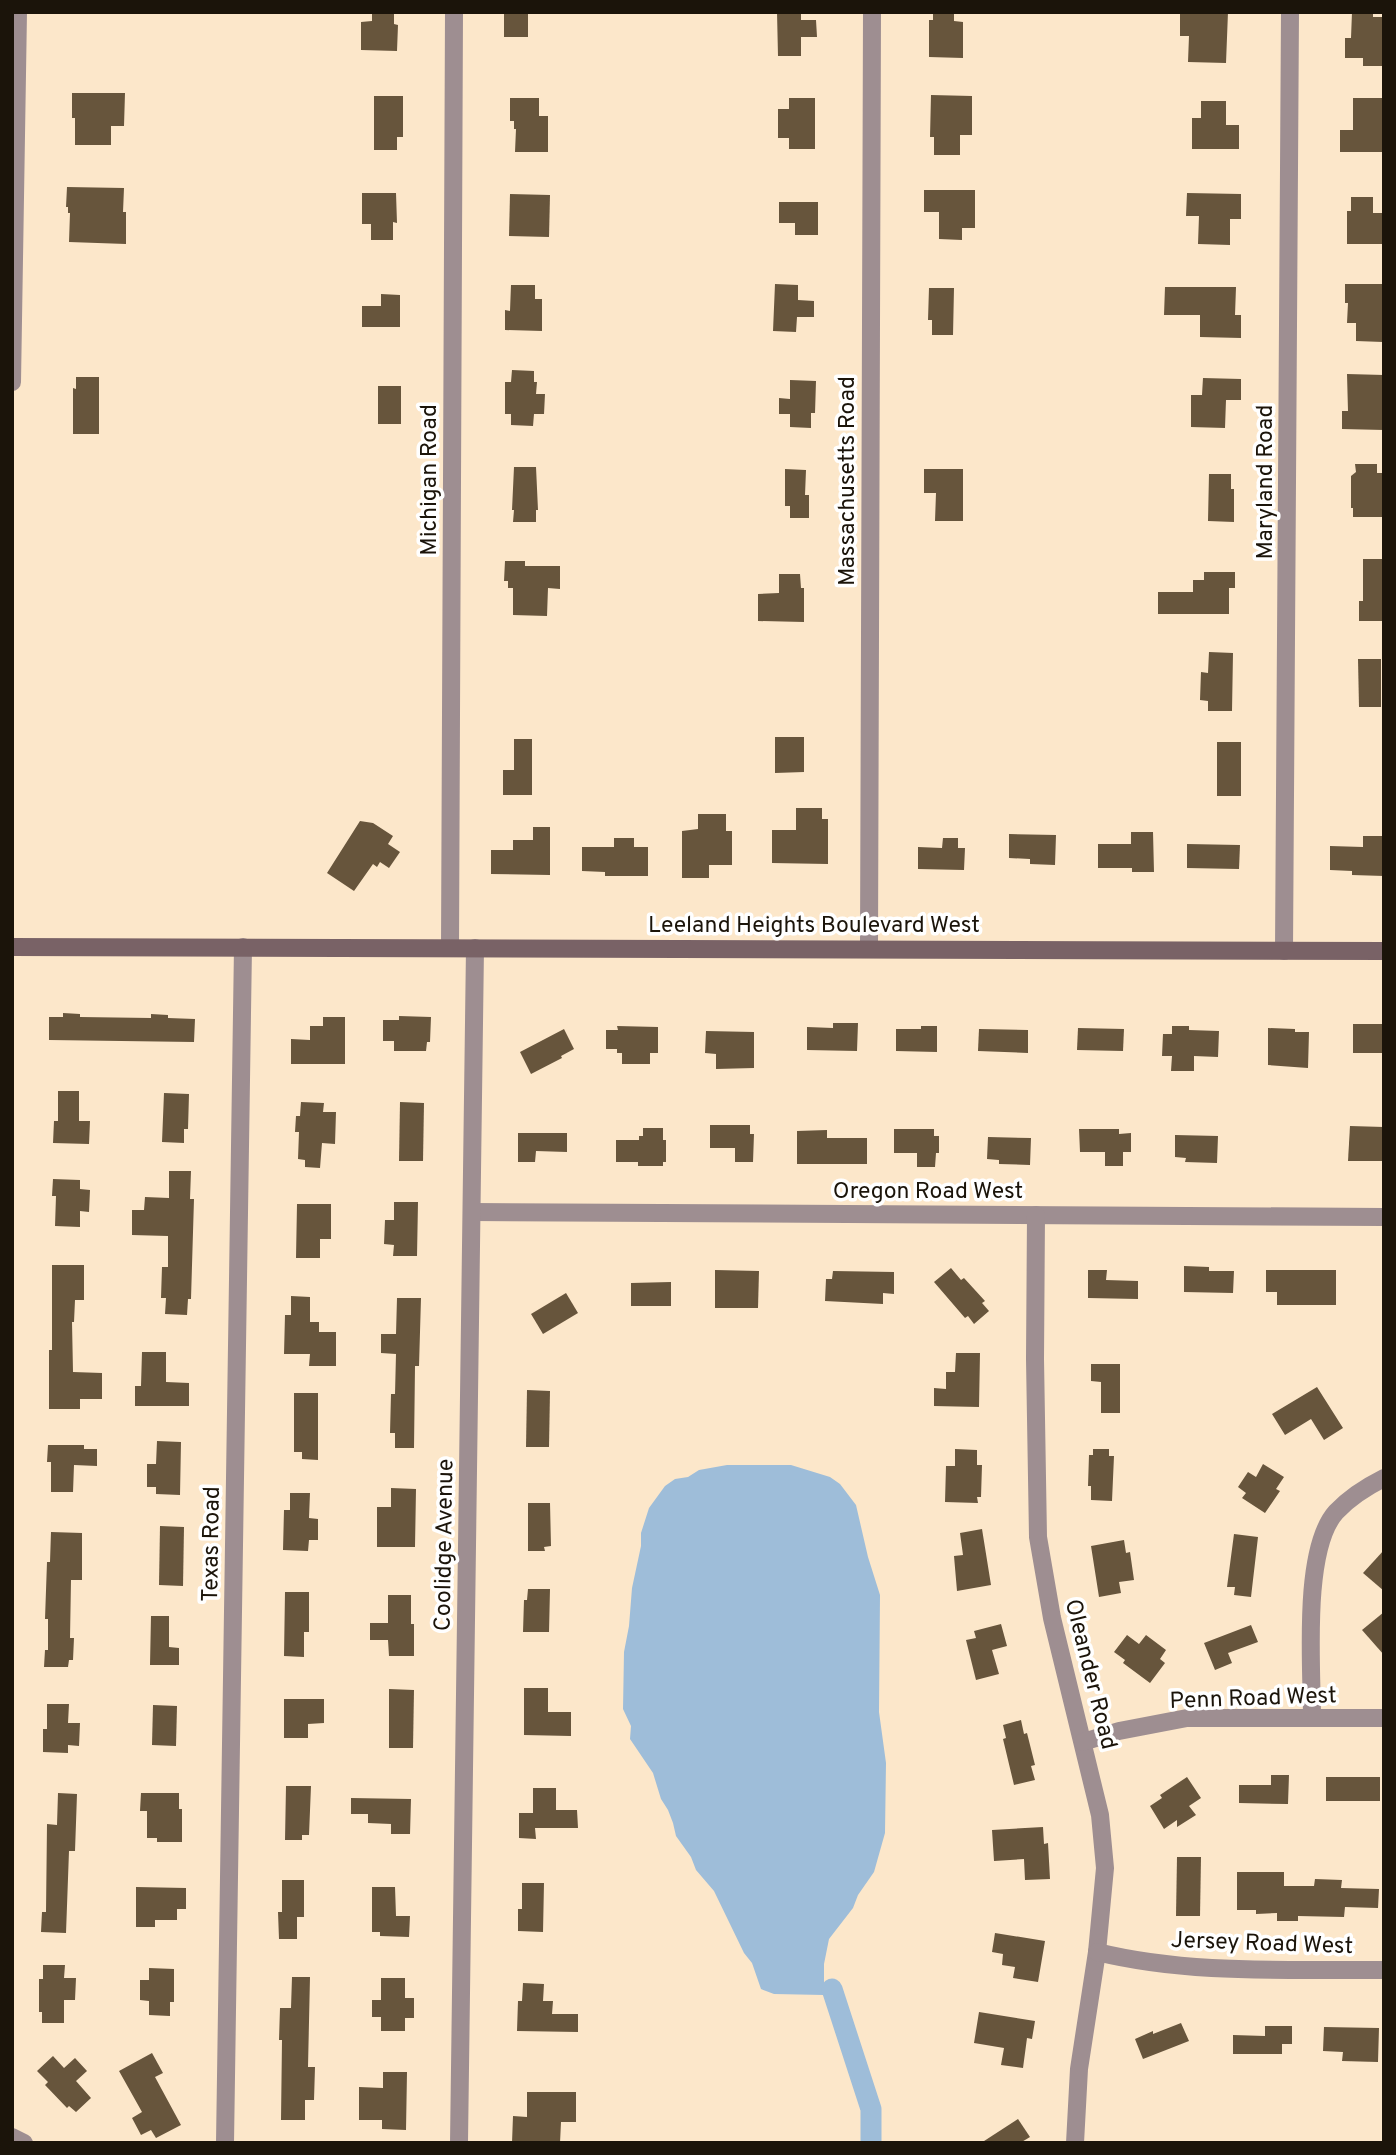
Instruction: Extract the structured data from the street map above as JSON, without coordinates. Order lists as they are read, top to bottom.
{
  "streets": {
    "main road": ["Leeland Heights Boulevard West"],
    "street": [
      "Michigan Road",
      "Massachusetts Road",
      "Maryland Road",
      "Oregon Road West",
      "Texas Road",
      "Coolidge Avenue",
      "Oleander Road",
      "Penn Road West",
      "Jersey Road West"
    ]
  },
  "crossings": [
    ["Michigan Road", "Leeland Heights Boulevard West"],
    ["Massachusetts Road", "Leeland Heights Boulevard West"],
    ["Maryland Road", "Leeland Heights Boulevard West"],
    ["Leeland Heights Boulevard West", "Texas Road"],
    ["Leeland Heights Boulevard West", "Coolidge Avenue"],
    ["Oregon Road West", "Coolidge Avenue"],
    ["Oregon Road West", "Oleander Road"],
    ["Oleander Road", "Penn Road West"],
    ["Oleander Road", "Jersey Road West"]
  ]
}
